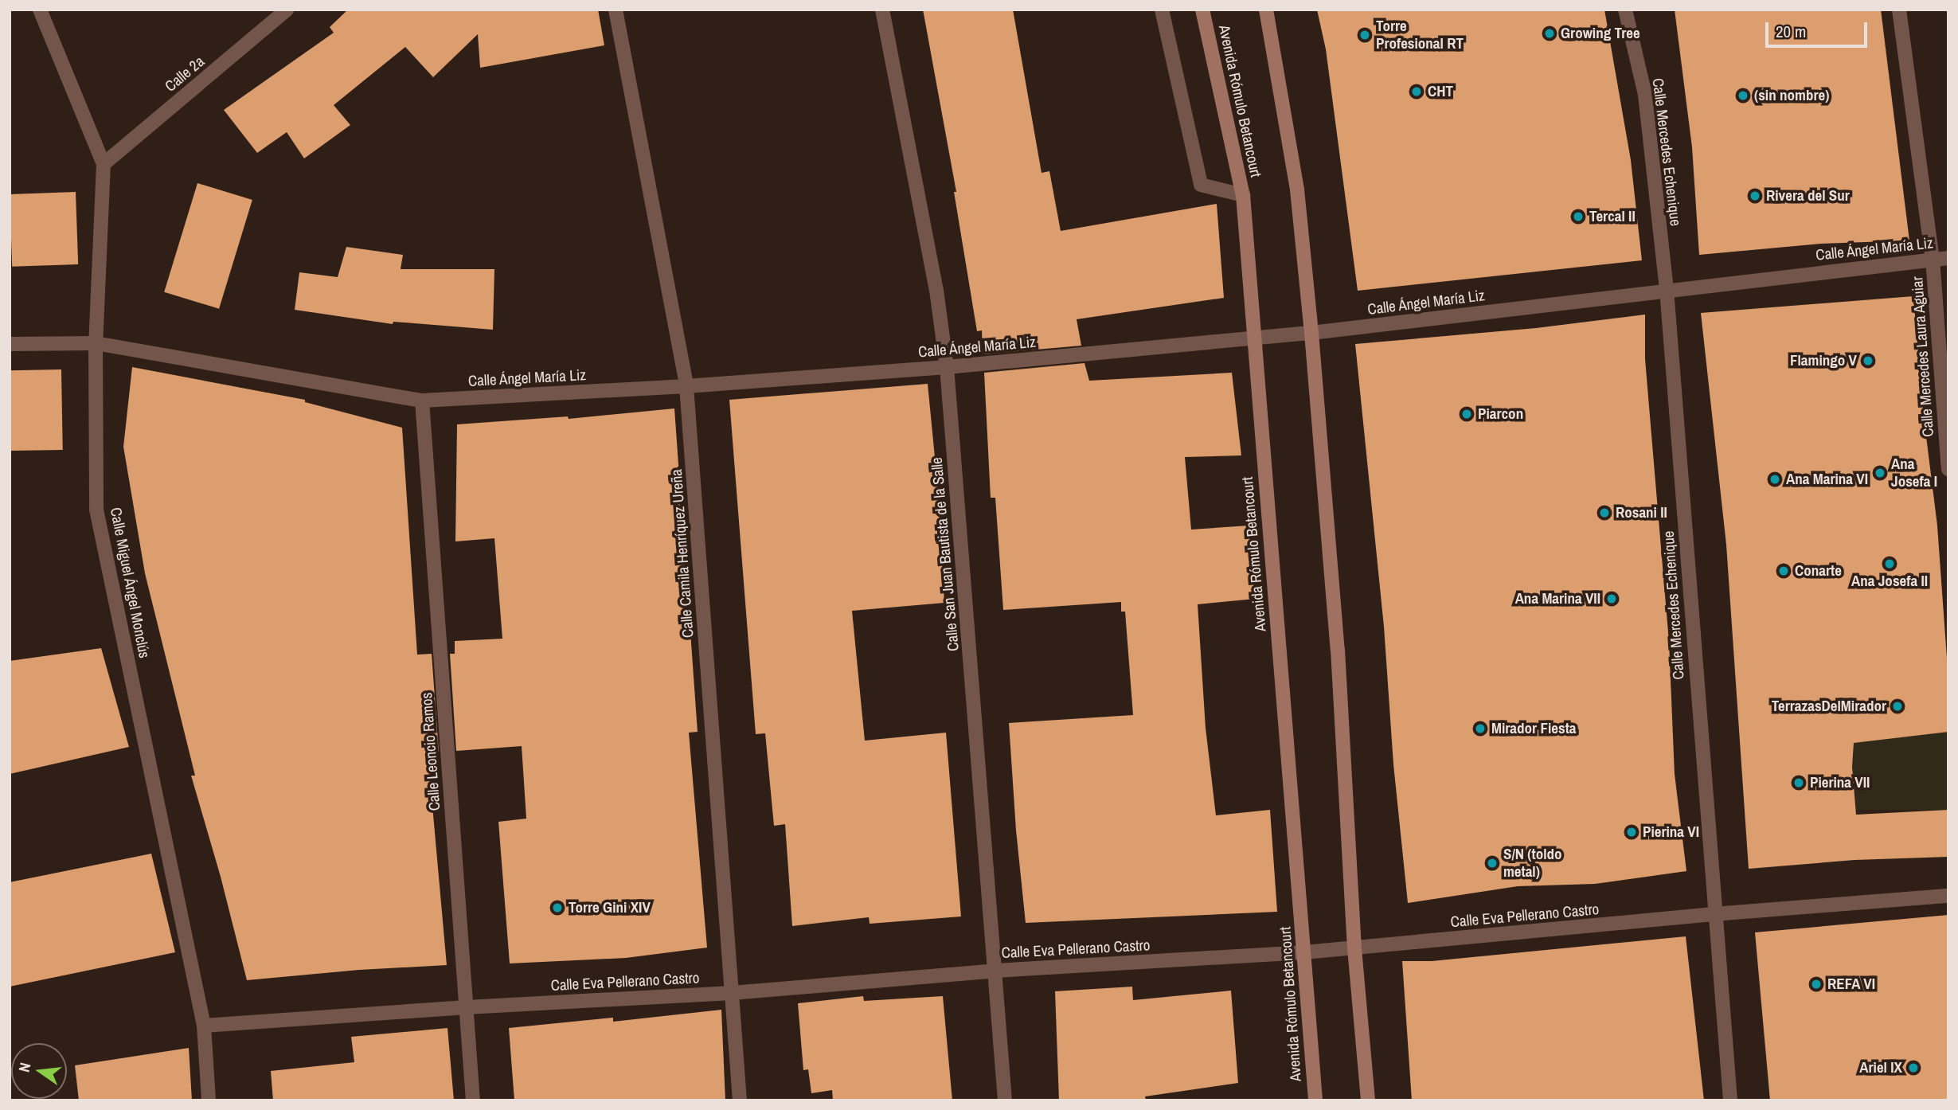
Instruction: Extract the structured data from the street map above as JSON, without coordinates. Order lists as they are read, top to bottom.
{
  "streets": {
    "main road": ["Avenida Rómulo Betancourt"],
    "street": [
      "Calle 2a",
      "Calle Mercedes Echenique",
      "Calle Ángel María Liz",
      "Calle Mercedes Laura Aguiar",
      "Calle Camila Henríquez Ureña",
      "Calle San Juan Bautista de la Salle",
      "Calle Miguel Ángel Monclús",
      "Calle Leoncio Ramos",
      "Calle Eva Pellerano Castro"
    ]
  },
  "crossings": [
    ["Calle 2a", "Calle Miguel Ángel Monclús"],
    ["Avenida Rómulo Betancourt", "Calle Ángel María Liz"],
    ["Avenida Rómulo Betancourt", "Calle Eva Pellerano Castro"],
    ["Calle Mercedes Echenique", "Calle Ángel María Liz"],
    ["Calle Mercedes Echenique", "Calle Eva Pellerano Castro"],
    ["Calle Ángel María Liz", "Calle Mercedes Laura Aguiar"],
    ["Calle Ángel María Liz", "Calle Camila Henríquez Ureña"],
    ["Calle Ángel María Liz", "Calle San Juan Bautista de la Salle"],
    ["Calle Ángel María Liz", "Calle Miguel Ángel Monclús"],
    ["Calle Ángel María Liz", "Calle Leoncio Ramos"],
    ["Calle Camila Henríquez Ureña", "Calle Eva Pellerano Castro"],
    ["Calle San Juan Bautista de la Salle", "Calle Eva Pellerano Castro"],
    ["Calle Miguel Ángel Monclús", "Calle Eva Pellerano Castro"],
    ["Calle Leoncio Ramos", "Calle Eva Pellerano Castro"]
  ],
  "places": [
    "Growing Tree",
    "Torre Profesional RT",
    "CHT",
    "(sin nombre)",
    "Rivera del Sur",
    "Tercal II",
    "Flamingo V",
    "Piarcon",
    "Ana Josefa I",
    "Ana Marina VI",
    "Rosani II",
    "Ana Josefa II",
    "Conarte",
    "Ana Marina VII",
    "TerrazasDelMirador",
    "Mirador Fiesta",
    "Pierina VII",
    "Pierina VI",
    "S/N (toldo metal)",
    "Torre Gini XIV",
    "REFA VI",
    "Ariel IX"
  ],
  "scale_bar": "20 m",
  "north": "left"
}
